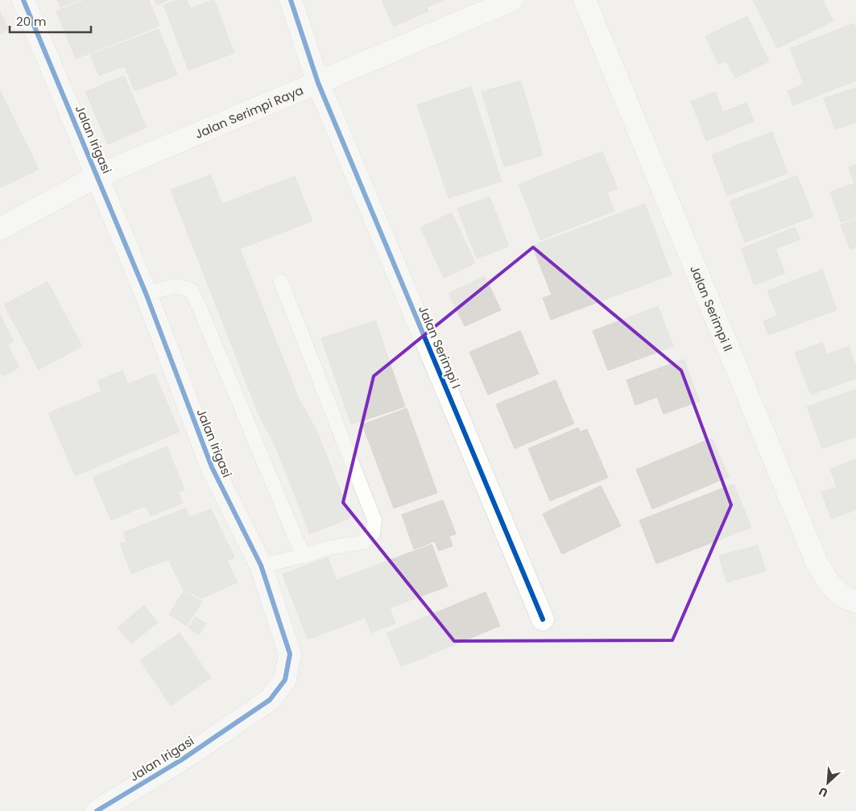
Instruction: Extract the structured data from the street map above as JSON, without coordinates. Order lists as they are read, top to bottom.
{
  "streets": {
    "street": [
      "Jalan Serimpi Raya",
      "Jalan Irigasi",
      "Jalan Serimpi II",
      "Jalan Serimpi I"
    ]
  },
  "crossings": [
    ["Jalan Serimpi Raya", "Jalan Irigasi"],
    ["Jalan Serimpi Raya", "Jalan Serimpi I"]
  ],
  "scale_bar": "20 m",
  "north": "bottom left"
}
